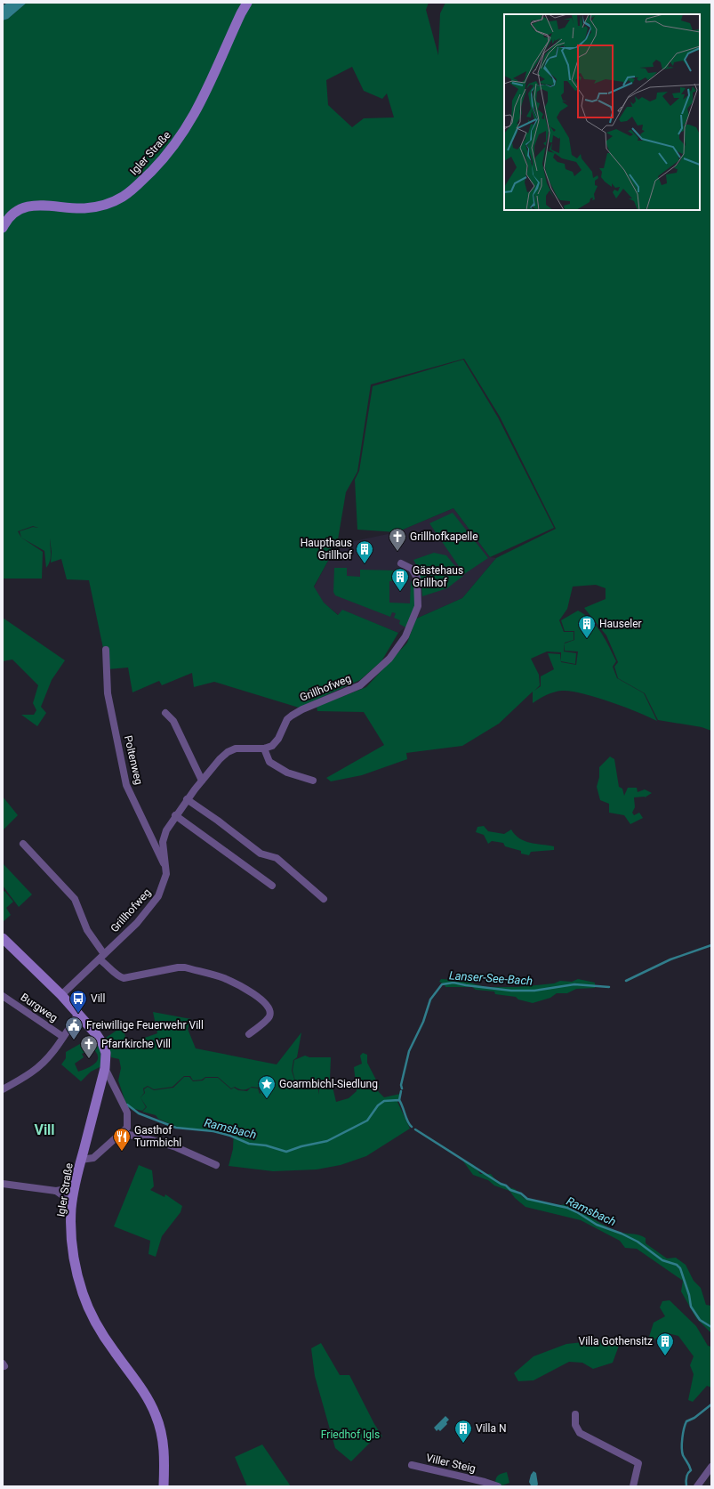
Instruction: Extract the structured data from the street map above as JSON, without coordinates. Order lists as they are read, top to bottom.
{
  "streets": {
    "main road": ["Igler Straße"],
    "street": [
      "Grillhofweg",
      "Poltenweg",
      "Burgweg",
      "Viller Steig"
    ]
  },
  "crossings": [
    ["Igler Straße", "Grillhofweg"],
    ["Grillhofweg", "Poltenweg"]
  ],
  "districts": ["Vill"],
  "water": ["Lanser-See-Bach", "Ramsbach"],
  "parks": ["Friedhof Igls"],
  "places": {
    "church": ["Grillhofkapelle", "Pfarrkirche Vill"],
    "building": [
      "Haupthaus Grillhof",
      "Gästehaus Grillhof",
      "Hauseler",
      "Villa Gothensitz",
      "Villa N"
    ],
    "bus stop": ["Vill"],
    "public building": ["Freiwillige Feuerwehr Vill"],
    "place": ["Goarmbichl-Siedlung"],
    "restaurant": ["Gasthof Turmbichl"]
  }
}
